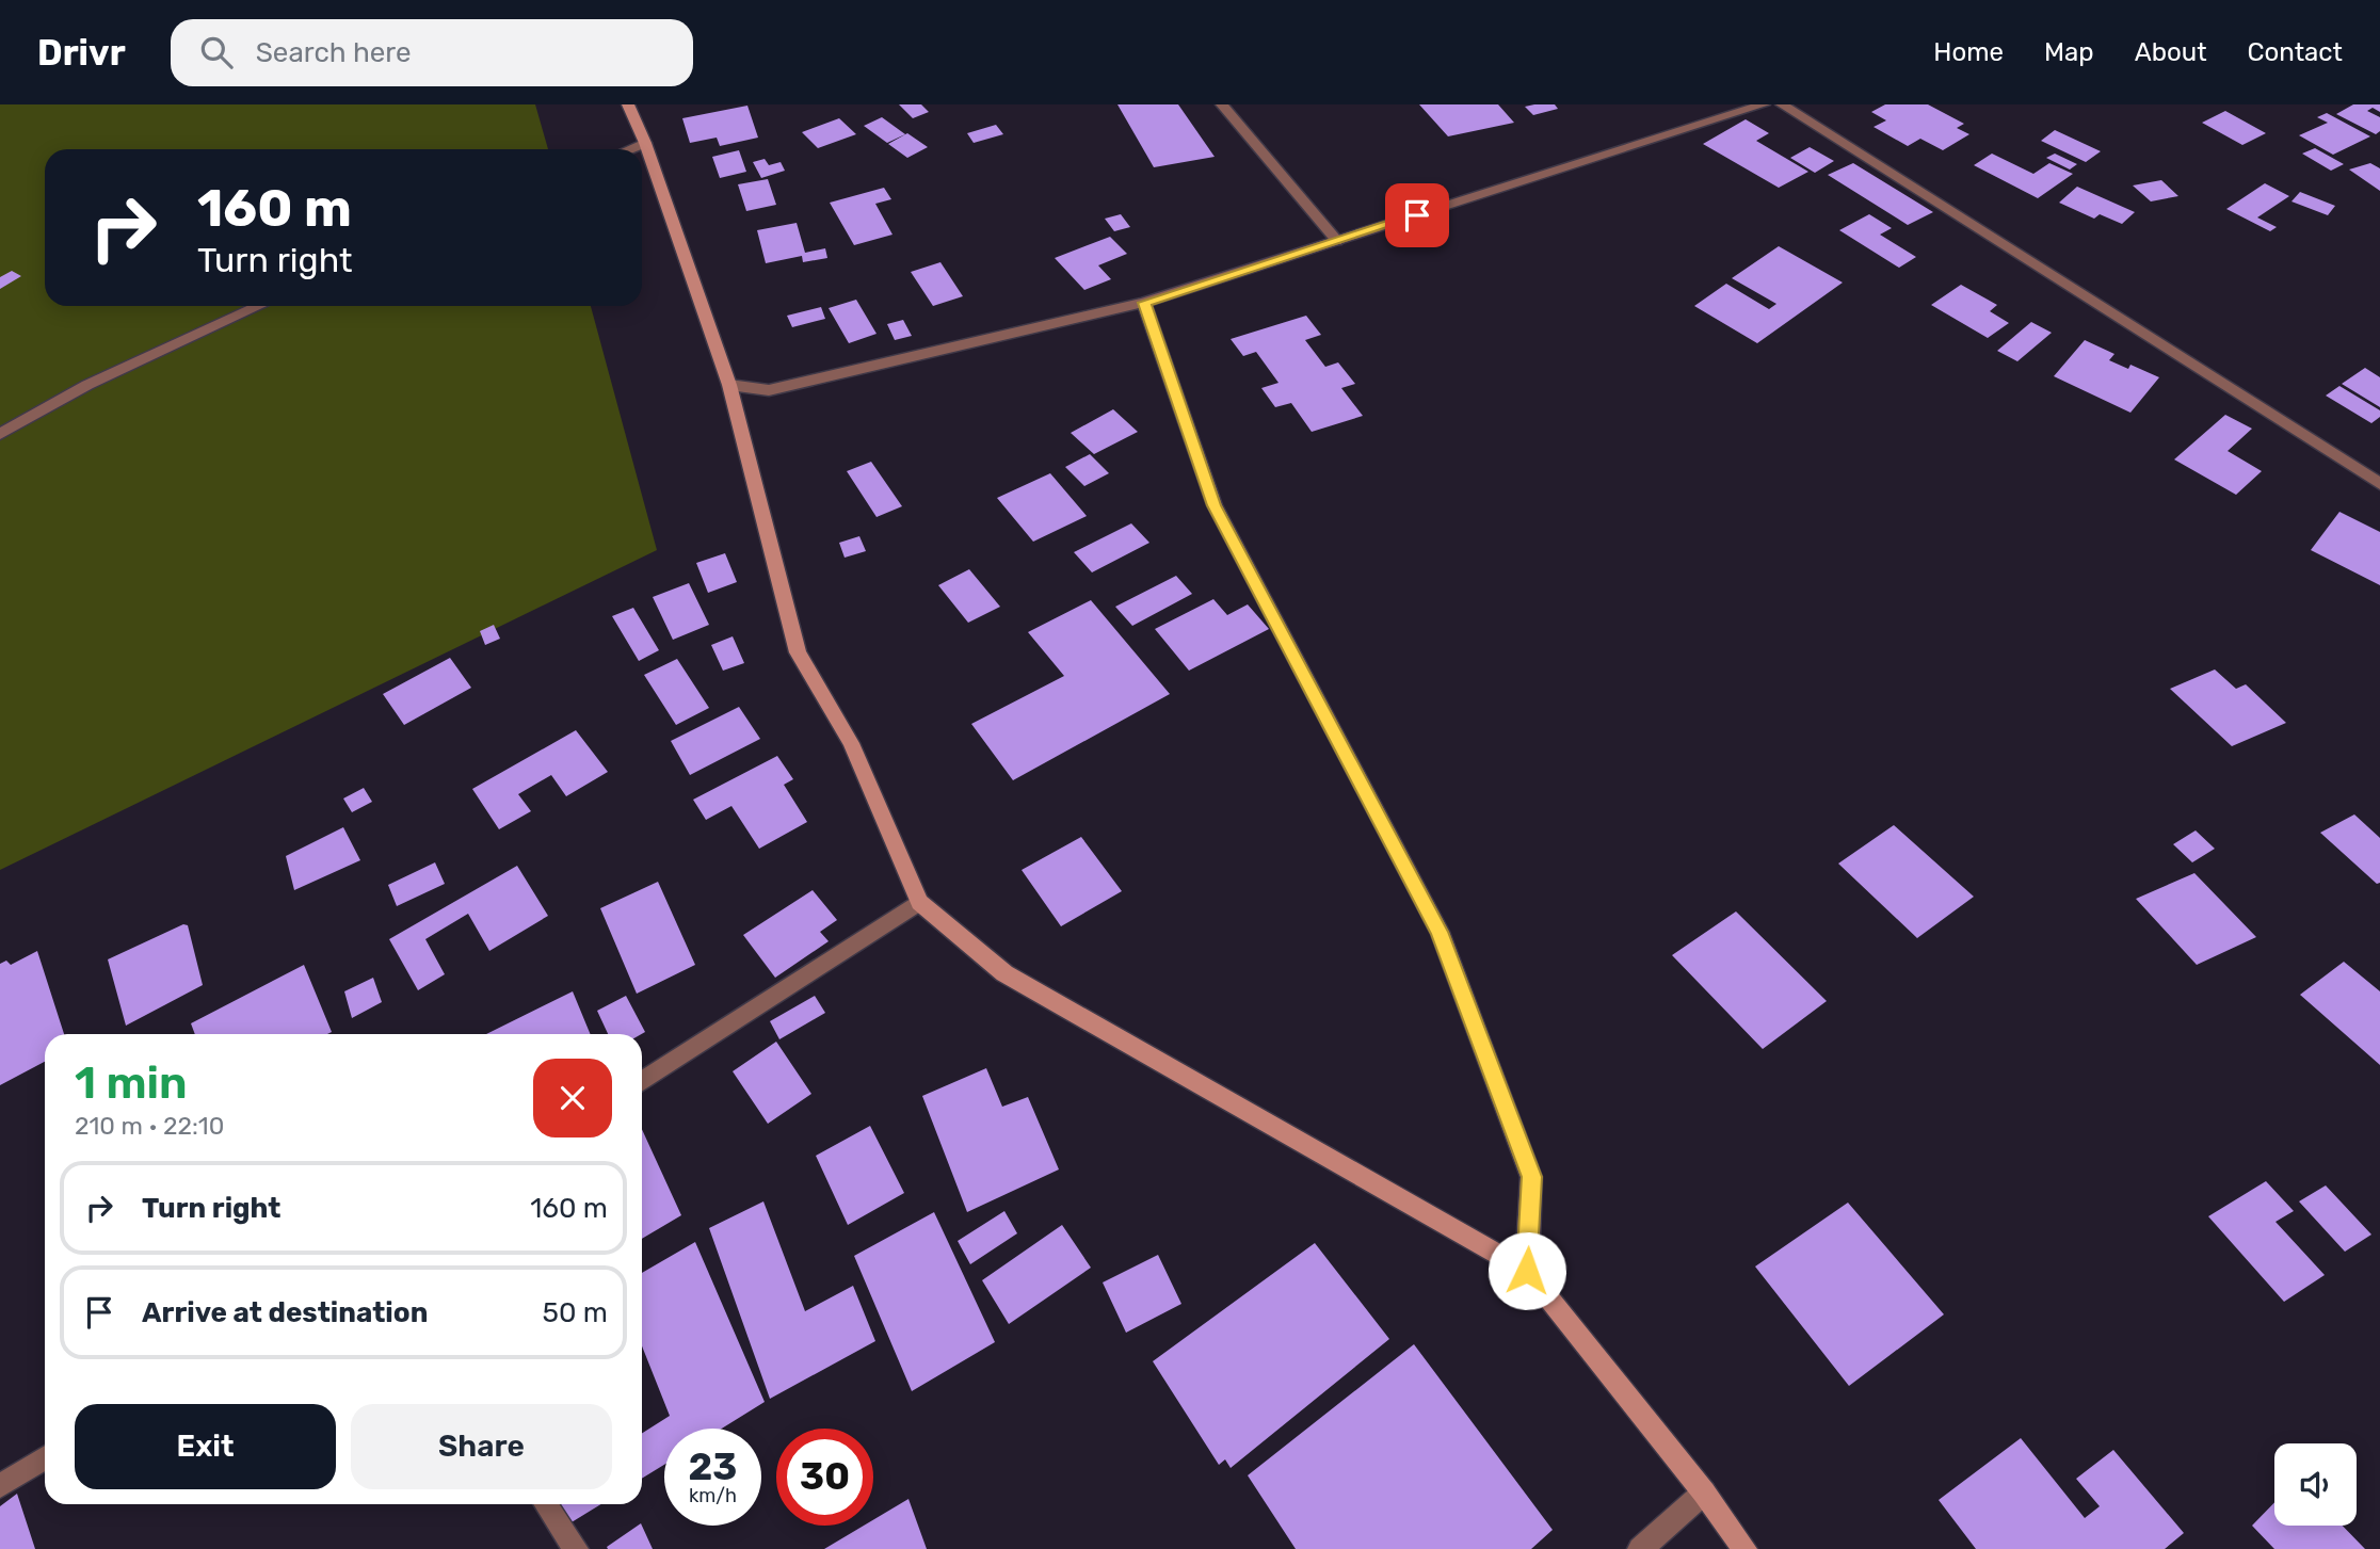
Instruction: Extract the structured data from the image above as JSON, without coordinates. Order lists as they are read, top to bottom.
{
  "page": {
    "header": "Drivr",
    "search": "Search here",
    "nav": [
      "Home",
      "Map",
      "About",
      "Contact"
    ],
    "turn": ["160 m", "Turn right"],
    "heading": ["1 min", "210 m · 22:10"],
    "list": [
      {
        "name": "Turn right",
        "value": "160 m"
      },
      {
        "name": "Arrive at destination",
        "value": "50 m"
      }
    ],
    "buttons": ["Exit", "Share"],
    "speed": "23 km/h",
    "limit": "30"
  }
}
